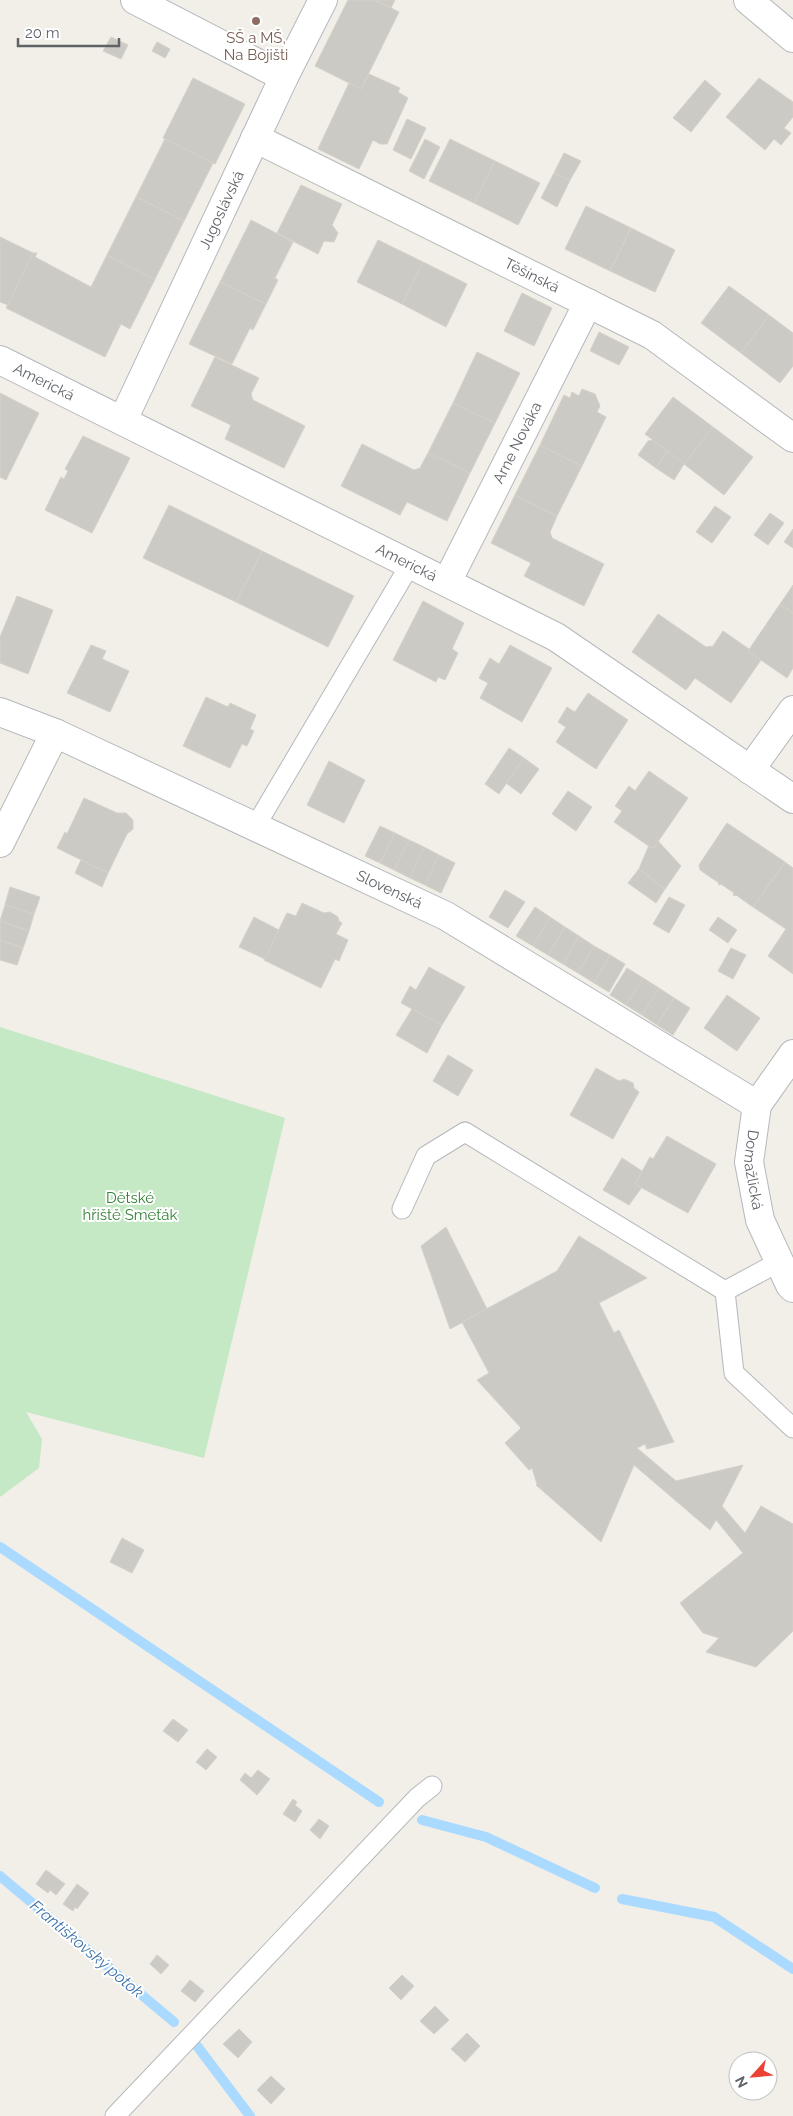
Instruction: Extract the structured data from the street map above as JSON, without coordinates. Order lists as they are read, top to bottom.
{
  "streets": {
    "street": [
      "Jugoslávská",
      "Těšínská",
      "Americká",
      "Arne Nováka",
      "Slovenská",
      "Domažlická"
    ]
  },
  "crossings": [
    ["Jugoslávská", "Těšínská"],
    ["Jugoslávská", "Americká"],
    ["Těšínská", "Arne Nováka"],
    ["Americká", "Arne Nováka"],
    ["Slovenská", "Domažlická"]
  ],
  "water": ["Františkovský potok"],
  "parks": ["Dětské hřiště Smeťák"],
  "places": ["SŠ a MŠ, Na Bojišti"],
  "scale_bar": "20 m",
  "north": "bottom left"
}
